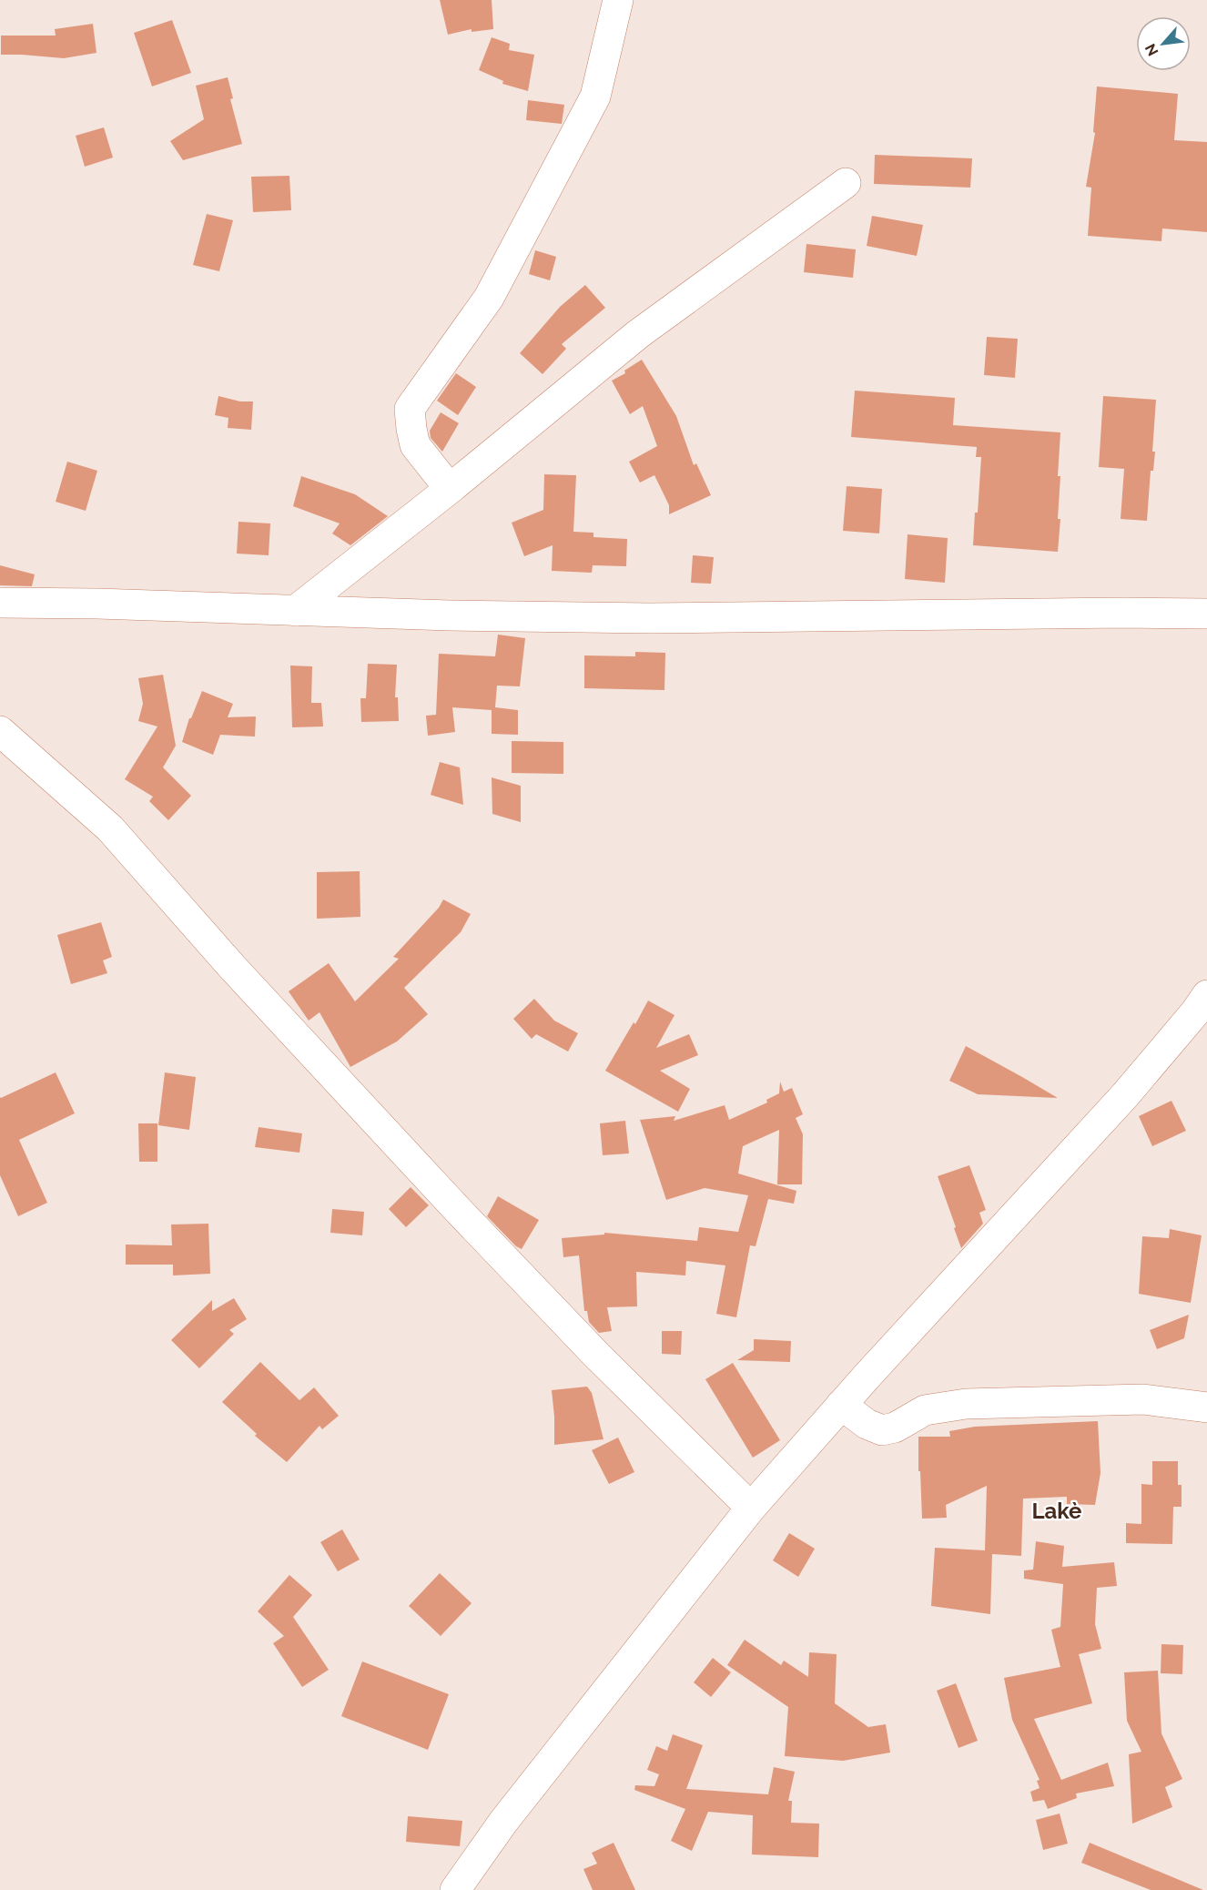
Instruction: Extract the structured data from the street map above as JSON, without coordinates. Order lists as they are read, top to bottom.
{
  "districts": ["Lakè"],
  "north": "bottom left"
}
